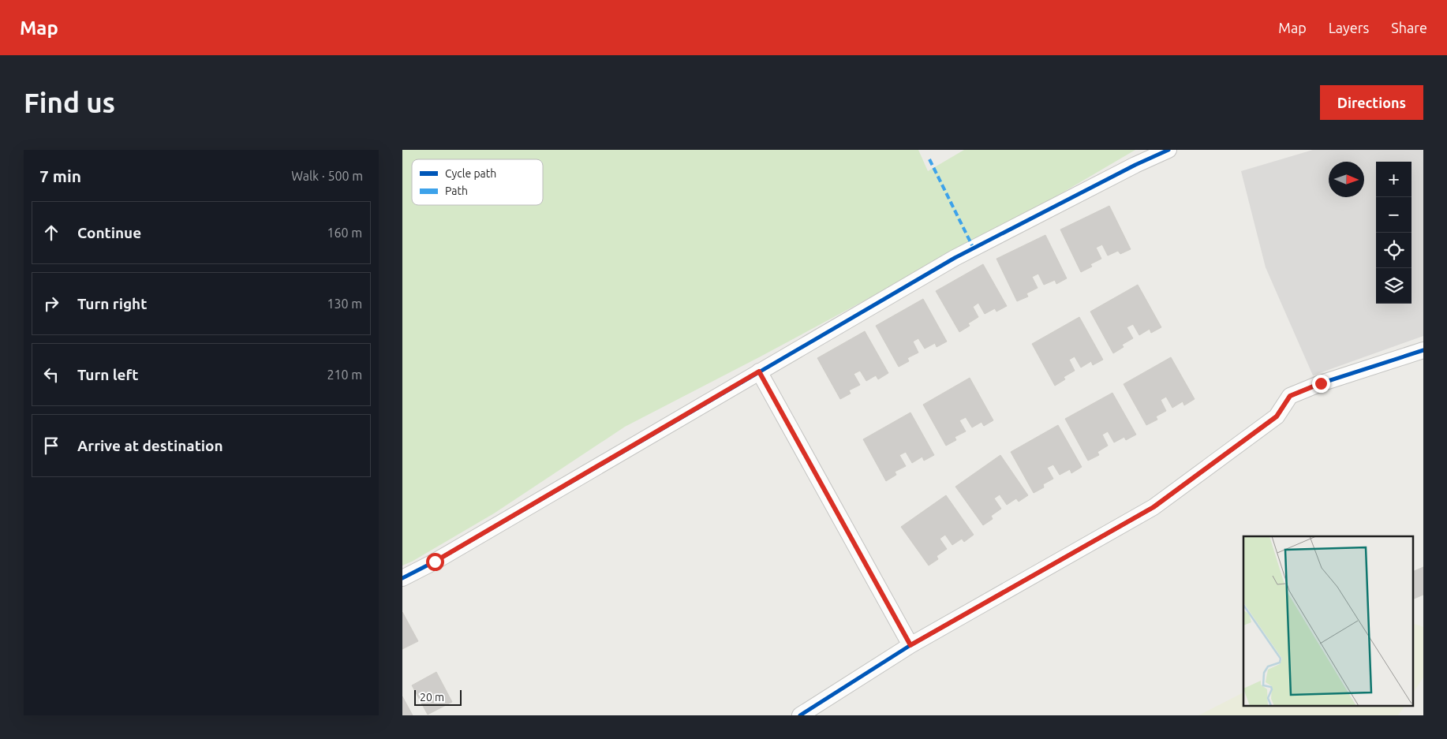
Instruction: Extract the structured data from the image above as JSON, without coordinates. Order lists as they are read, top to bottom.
{
  "legend": ["Cycle path", "Path"],
  "scale_bar": "20 m",
  "north": "right",
  "page": {
    "header": "Map",
    "nav": ["Map", "Layers", "Share"],
    "buttons": "Directions",
    "title": "Find us",
    "heading": ["7 min", "Walk · 500 m"],
    "map_buttons": ["+", "−"],
    "list": [
      ["Continue", "160 m"],
      ["Turn right", "130 m"],
      ["Turn left", "210 m"],
      "Arrive at destination"
    ],
    "scale": "20 m"
  }
}
